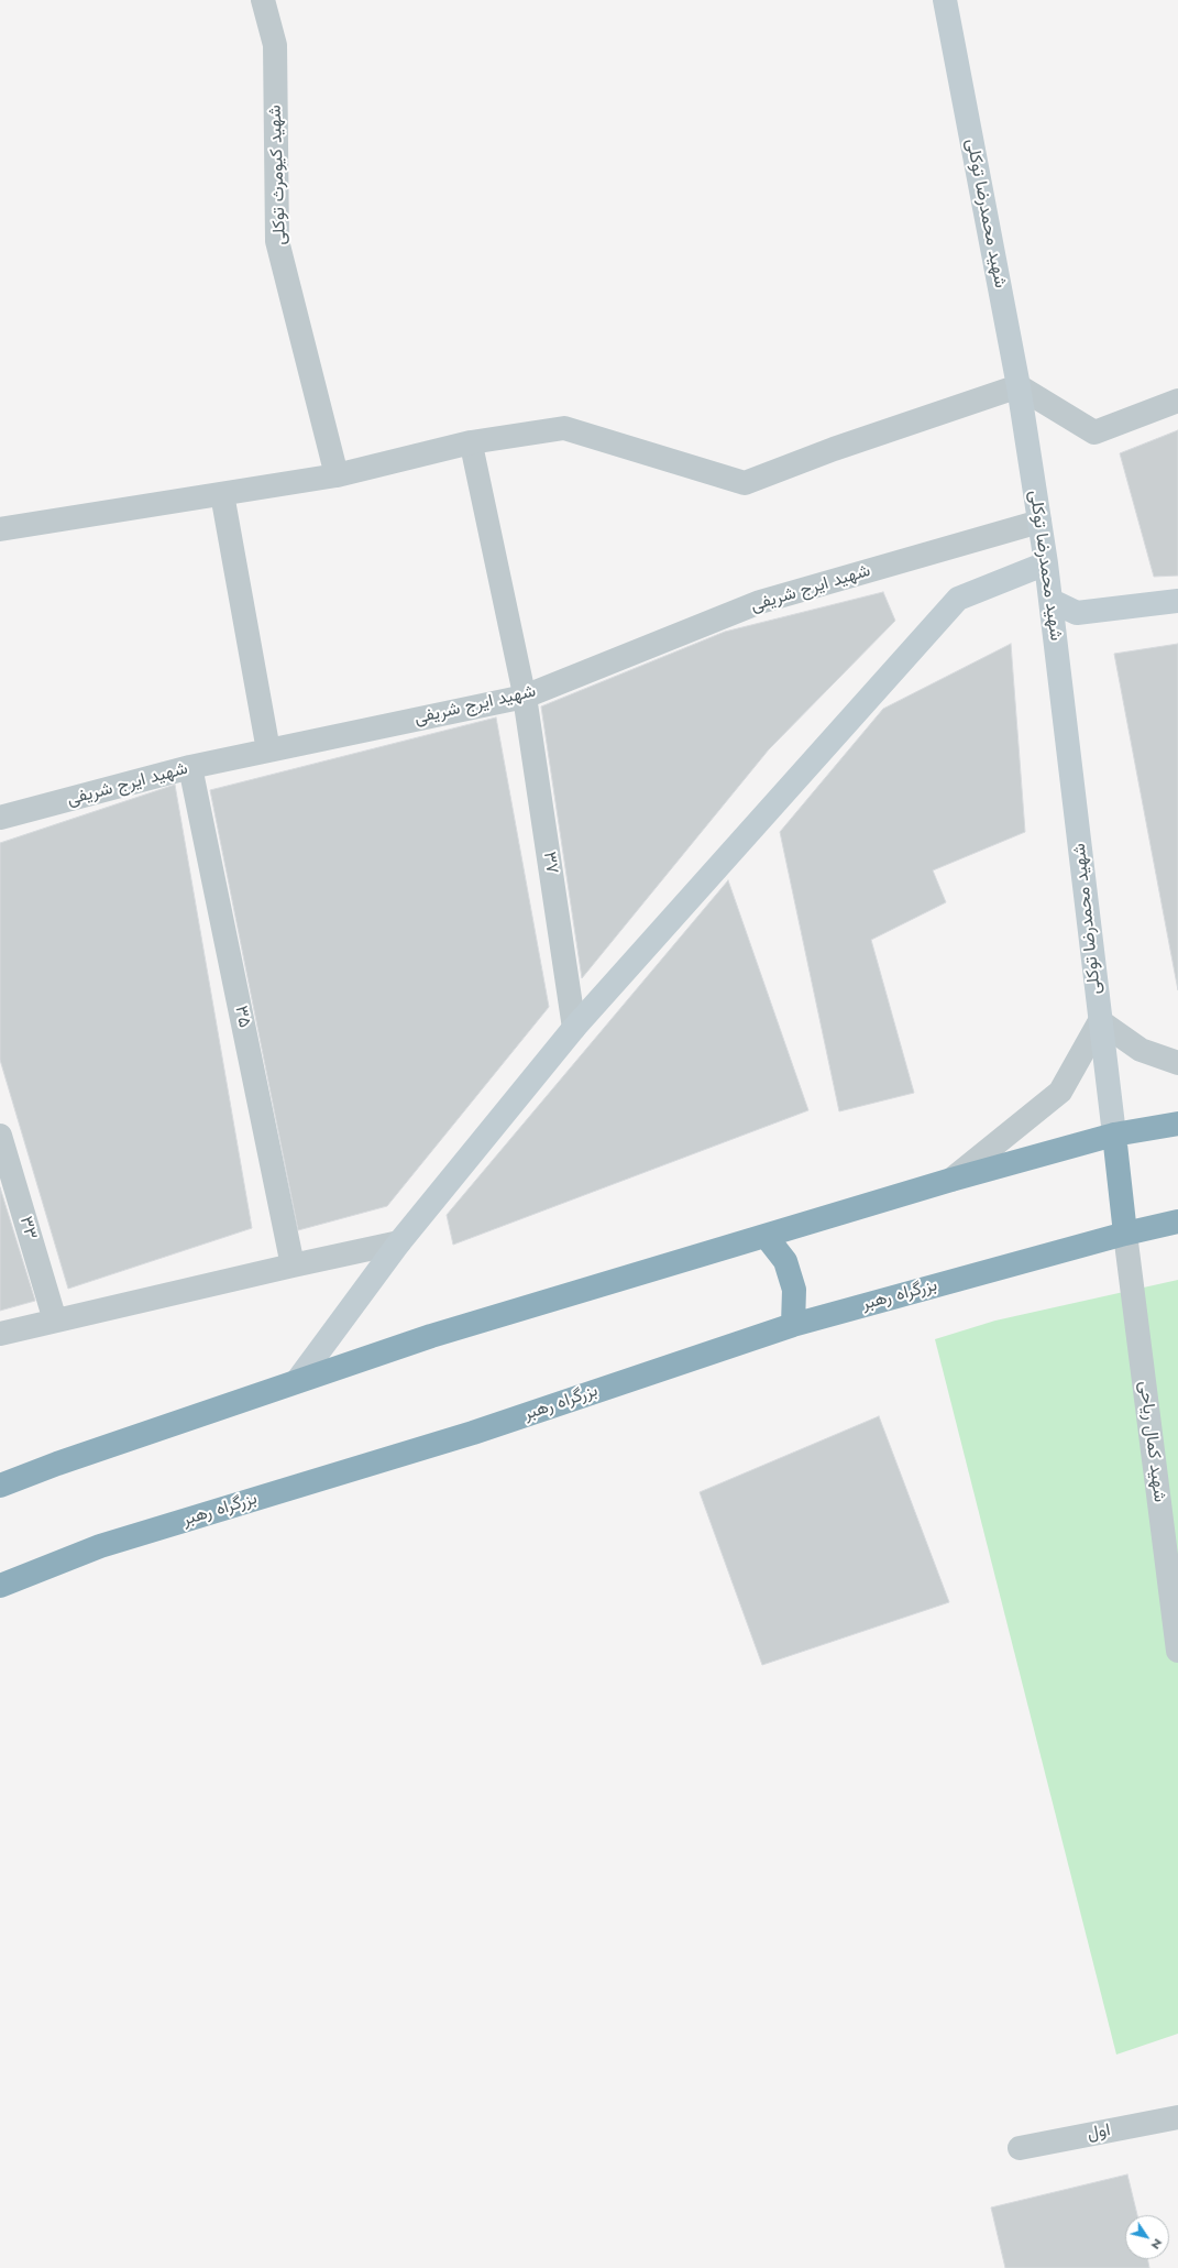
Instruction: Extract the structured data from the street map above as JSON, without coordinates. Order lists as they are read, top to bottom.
{
  "streets": {
    "highway": ["بزرگراه رهبر"],
    "street": [
      "شهید کیومرث توکلی",
      "شهید محمدرضا توکلی",
      "شهید ایرج شریفی",
      "۳۷",
      "۳۵",
      "۳۳",
      "شهید کمال ریاحی",
      "اول"
    ]
  },
  "crossings": [
    ["شهید محمدرضا توکلی", "شهید ایرج شریفی"],
    ["شهید ایرج شریفی", "۳۷"],
    ["شهید ایرج شریفی", "۳۵"],
    ["بزرگراه رهبر", "شهید کمال ریاحی"]
  ],
  "north": "bottom right"
}
